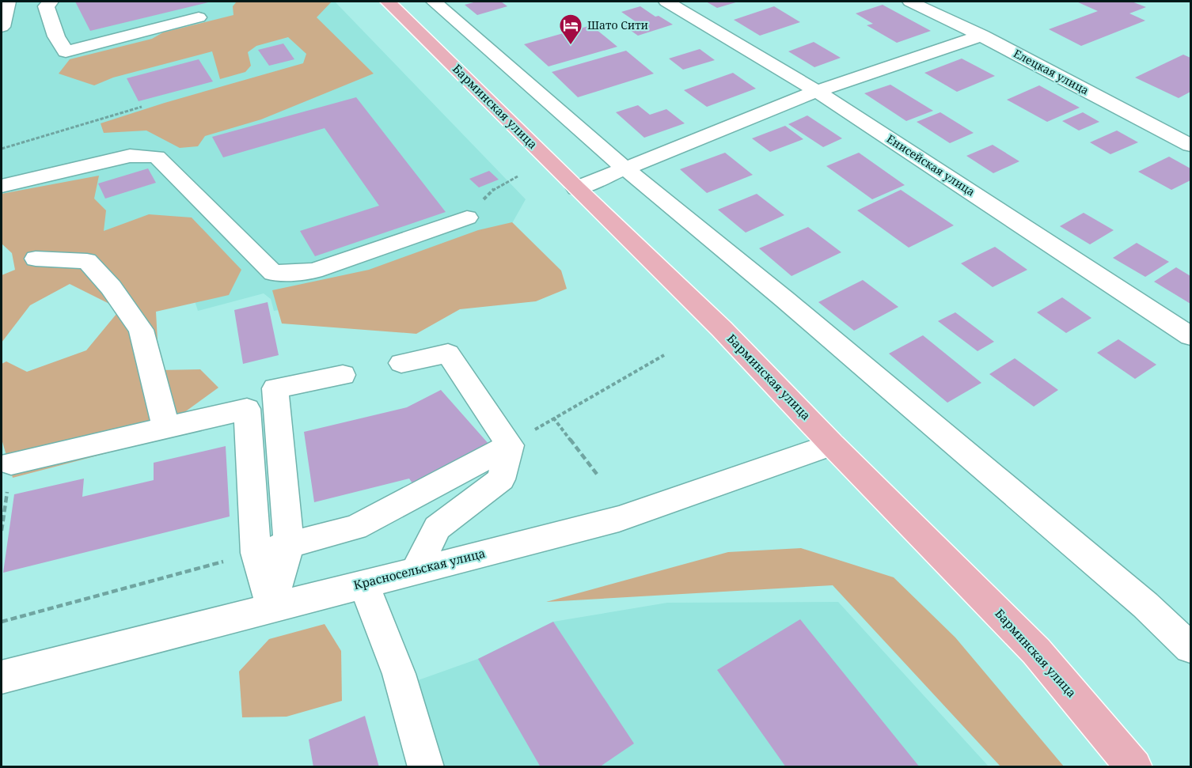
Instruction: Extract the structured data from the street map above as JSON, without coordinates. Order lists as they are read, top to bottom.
{
  "streets": {
    "main road": ["Барминская улица"],
    "street": ["Елецкая улица", "Енисейская улица", "Красносельская улица"]
  },
  "crossings": [
    ["Барминская улица", "Красносельская улица"]
  ],
  "places": {
    "hotel": ["Шато Сити"]
  }
}
